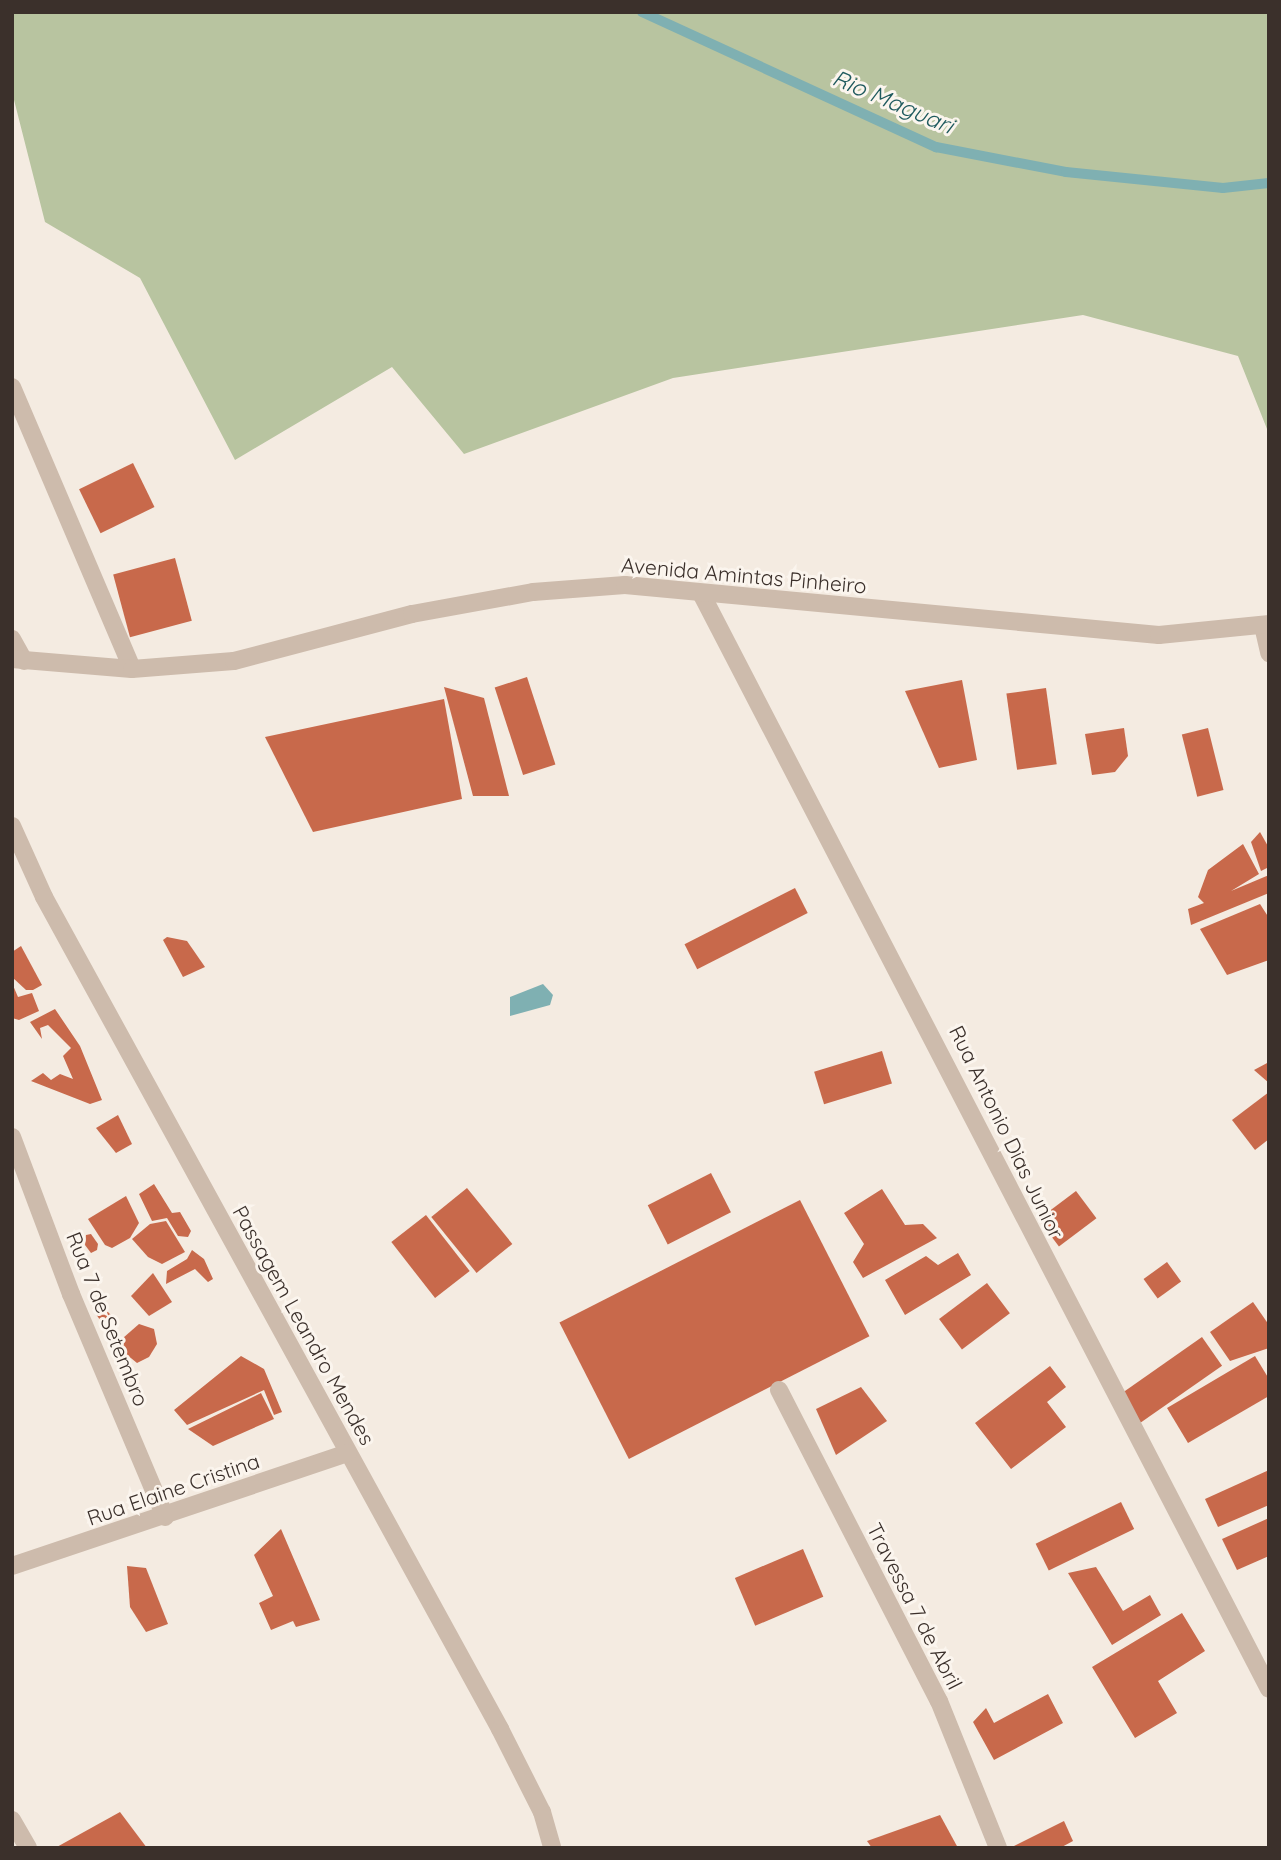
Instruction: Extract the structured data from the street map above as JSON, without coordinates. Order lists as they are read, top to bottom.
{
  "streets": {
    "street": [
      "Avenida Amintas Pinheiro",
      "Rua Antonio Dias Junior",
      "Rua 7 de Setembro",
      "Passagem Leandro Mendes",
      "Rua Elaine Cristina",
      "Travessa 7 de Abril"
    ]
  },
  "crossings": [
    ["Avenida Amintas Pinheiro", "Rua Antonio Dias Junior"],
    ["Rua 7 de Setembro", "Rua Elaine Cristina"],
    ["Passagem Leandro Mendes", "Rua Elaine Cristina"]
  ],
  "water": ["Rio Maguari"]
}
